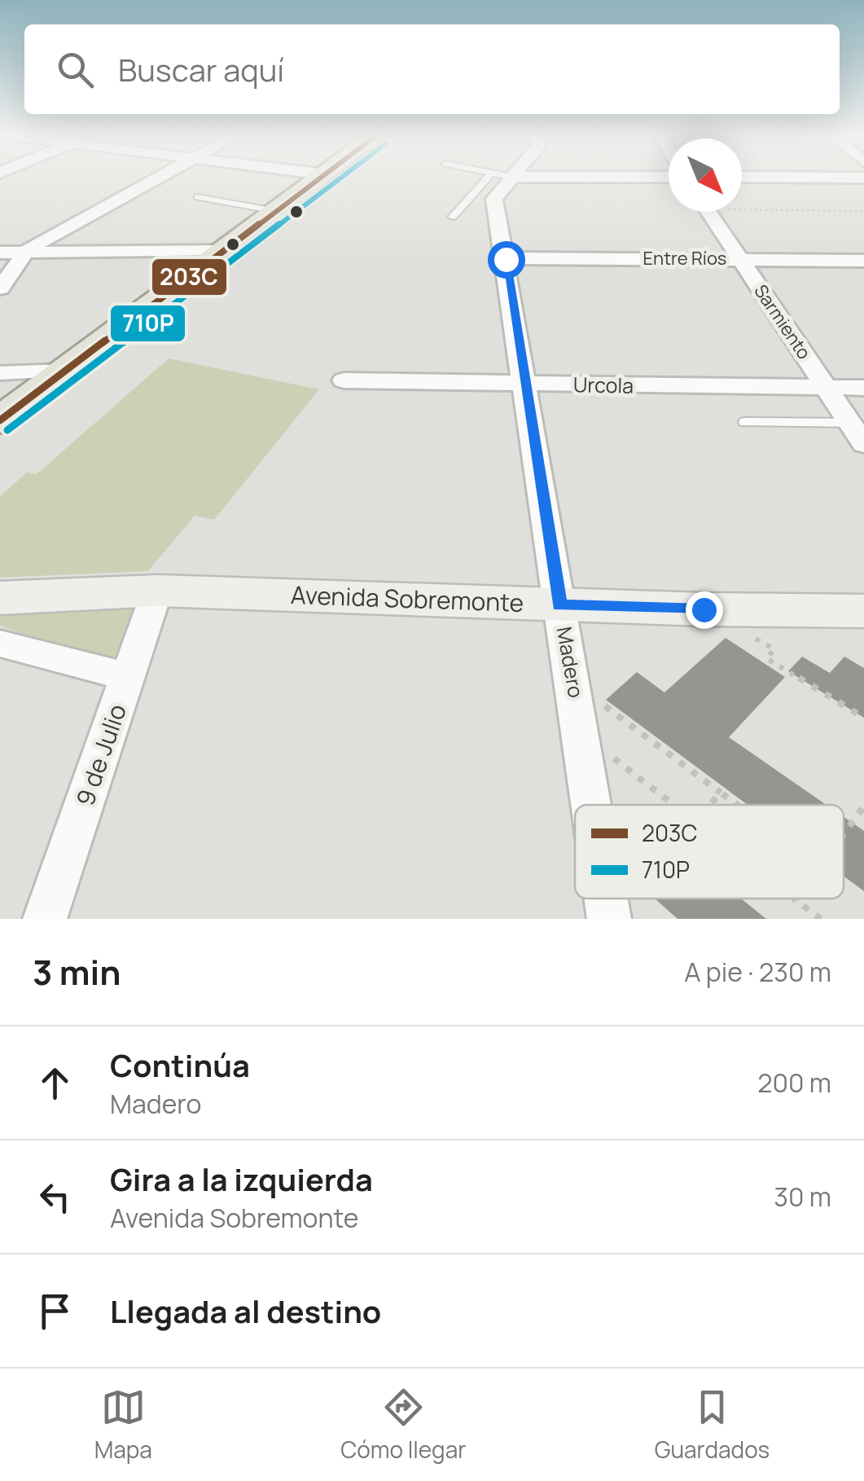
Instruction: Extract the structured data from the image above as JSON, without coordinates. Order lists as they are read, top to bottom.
{
  "streets": {
    "main road": ["Avenida Sobremonte"],
    "street": [
      "Entre Ríos",
      "Sarmiento",
      "Urcola",
      "Madero",
      "9 de Julio"
    ]
  },
  "crossings": [
    ["Entre Ríos", "Sarmiento"],
    ["Entre Ríos", "Madero"],
    ["Sarmiento", "Urcola"],
    ["Urcola", "Madero"],
    ["Avenida Sobremonte", "Madero"],
    ["Avenida Sobremonte", "9 de Julio"]
  ],
  "lines": ["transit line 203C", "transit line 710P"],
  "legend": ["203C", "710P"],
  "north": "bottom right",
  "page": {
    "search": "Buscar aquí",
    "heading": ["3 min", "A pie · 230 m"],
    "list": [
      ["Continúa", "Madero", "200 m"],
      ["Gira a la izquierda", "Avenida Sobremonte", "30 m"],
      "Llegada al destino"
    ],
    "nav": ["Mapa", "Cómo llegar", "Guardados"]
  }
}
